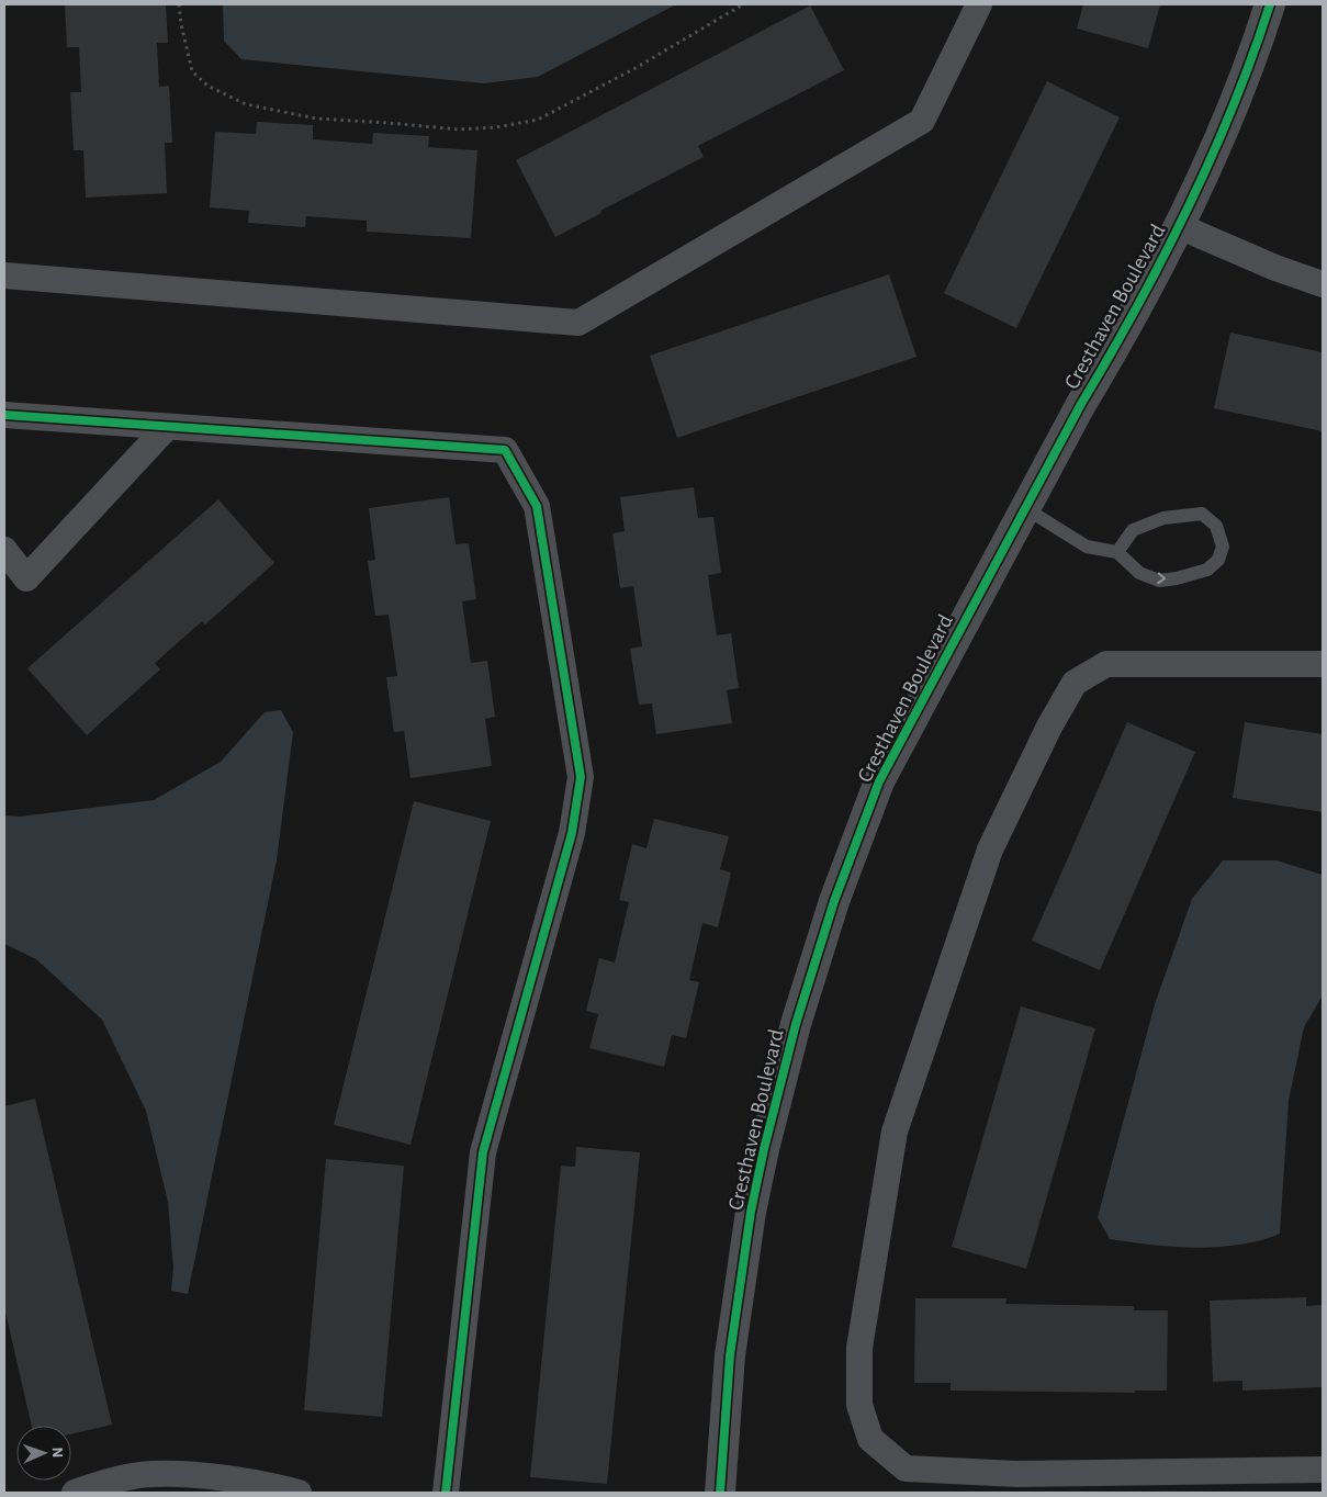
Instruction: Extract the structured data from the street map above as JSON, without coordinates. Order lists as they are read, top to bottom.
{
  "streets": {
    "street": ["Cresthaven Boulevard"]
  },
  "north": "right"
}
